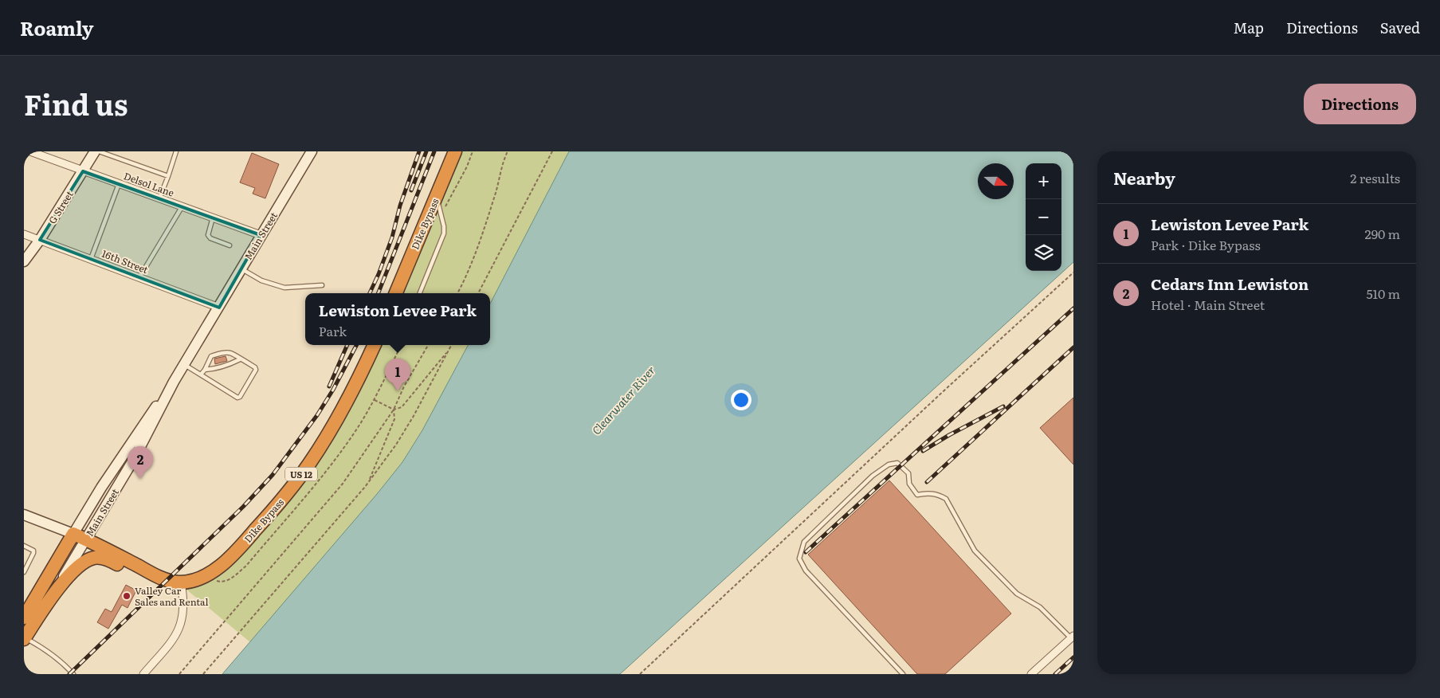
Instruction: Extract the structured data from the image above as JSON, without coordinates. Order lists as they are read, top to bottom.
{
  "streets": {
    "highway": ["Dike Bypass", "Main Street", "US 12"],
    "main road": ["G Street"],
    "street": ["Delsol Lane", "16th Street"]
  },
  "crossings": [
    ["Delsol Lane", "G Street"],
    ["Delsol Lane", "Main Street"],
    ["G Street", "16th Street"],
    ["Dike Bypass", "Main Street"],
    ["Dike Bypass", "US 12"],
    ["Main Street", "16th Street"],
    ["Main Street", "US 12"]
  ],
  "water": ["Clearwater River"],
  "places": ["Valley Car Sales and Rental"],
  "north": "right",
  "page": {
    "header": "Roamly",
    "nav": ["Map", "Directions", "Saved"],
    "title": "Find us",
    "buttons": "Directions",
    "heading": ["Nearby", "2 results"],
    "map_buttons": ["+", "−"],
    "list": [
      {
        "mark": "1",
        "name": "Lewiston Levee Park",
        "note": "Park · Dike Bypass",
        "value": "290 m"
      },
      {
        "mark": "2",
        "name": "Cedars Inn Lewiston",
        "note": "Hotel · Main Street",
        "value": "510 m"
      }
    ],
    "popup": ["Lewiston Levee Park", "Park"],
    "pins": ["1", "2"]
  }
}
